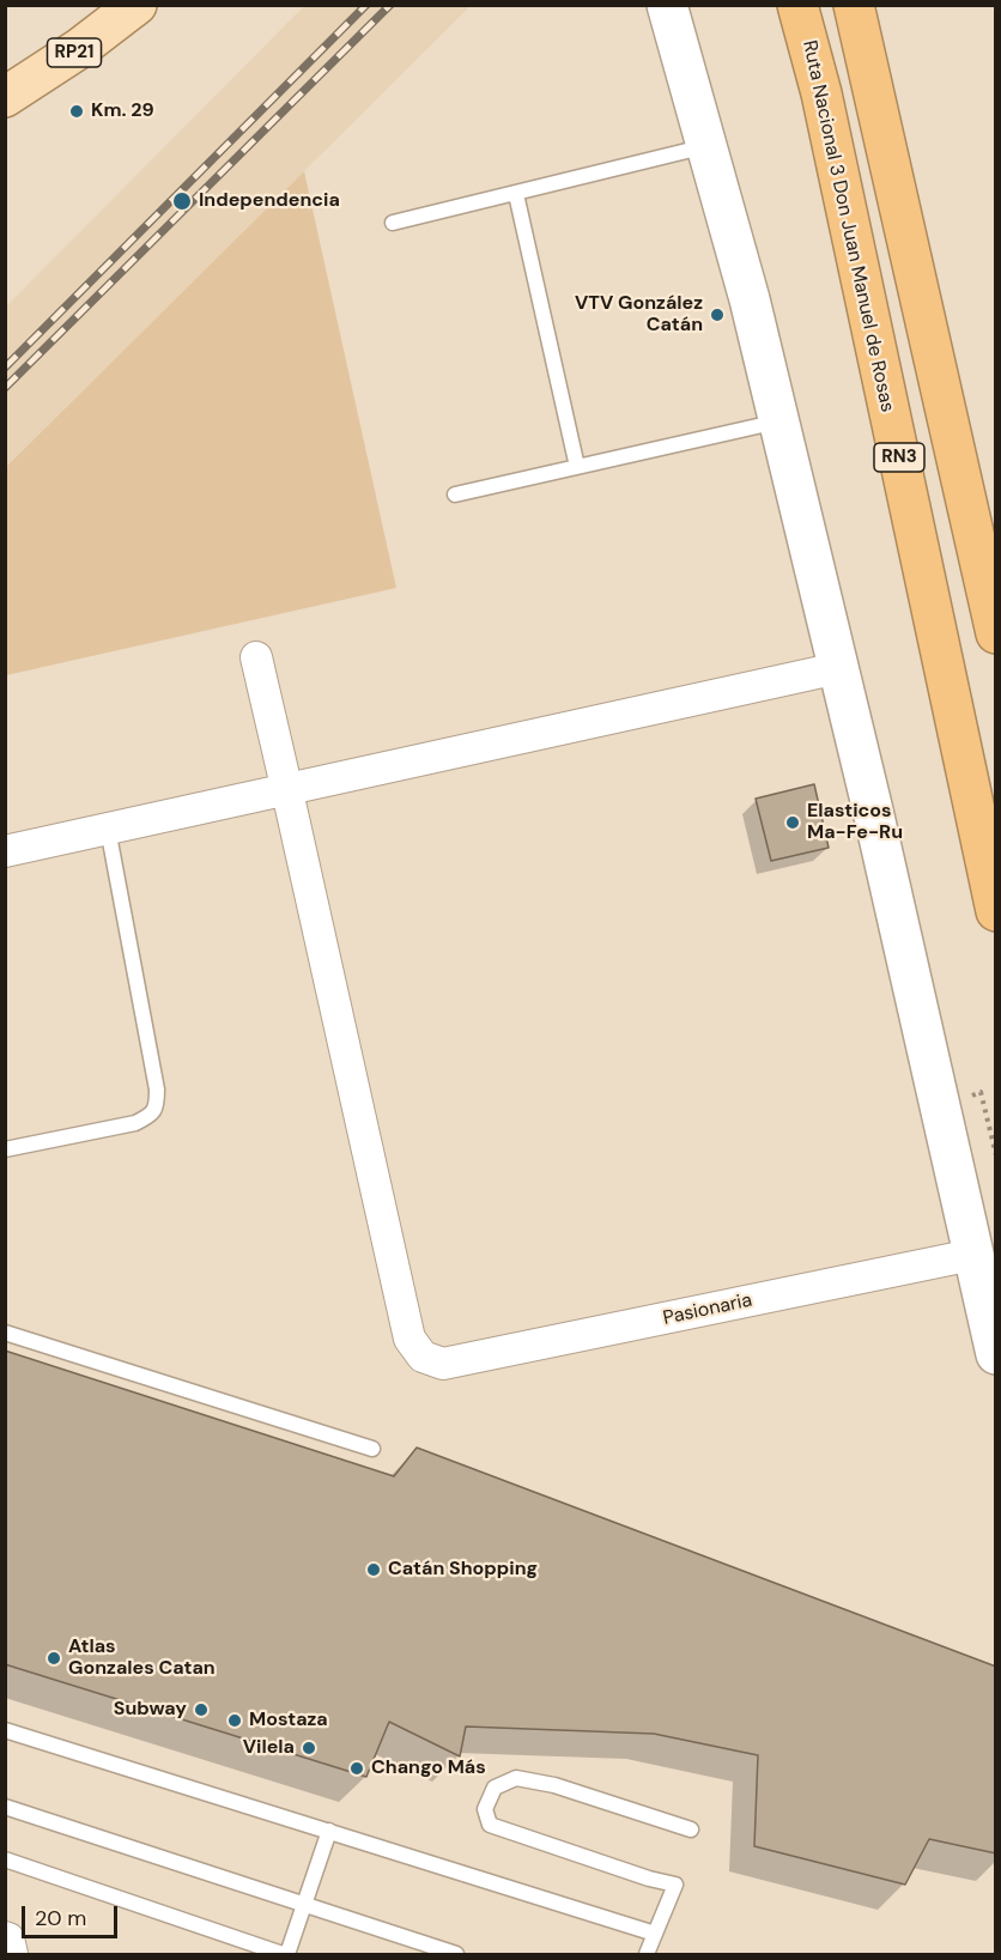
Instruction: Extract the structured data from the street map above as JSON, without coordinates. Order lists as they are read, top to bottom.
{
  "streets": {
    "highway": ["Ruta Nacional 3 Don Juan Manuel de Rosas", "RN3"],
    "main road": ["RP21"],
    "street": ["Pasionaria"]
  },
  "places": [
    "Km. 29",
    "Independencia",
    "VTV González Catán",
    "Elasticos Ma-Fe-Ru",
    "Catán Shopping",
    "Atlas Gonzales Catan",
    "Subway",
    "Mostaza",
    "Vilela",
    "Chango Más"
  ],
  "scale_bar": "20 m"
}
